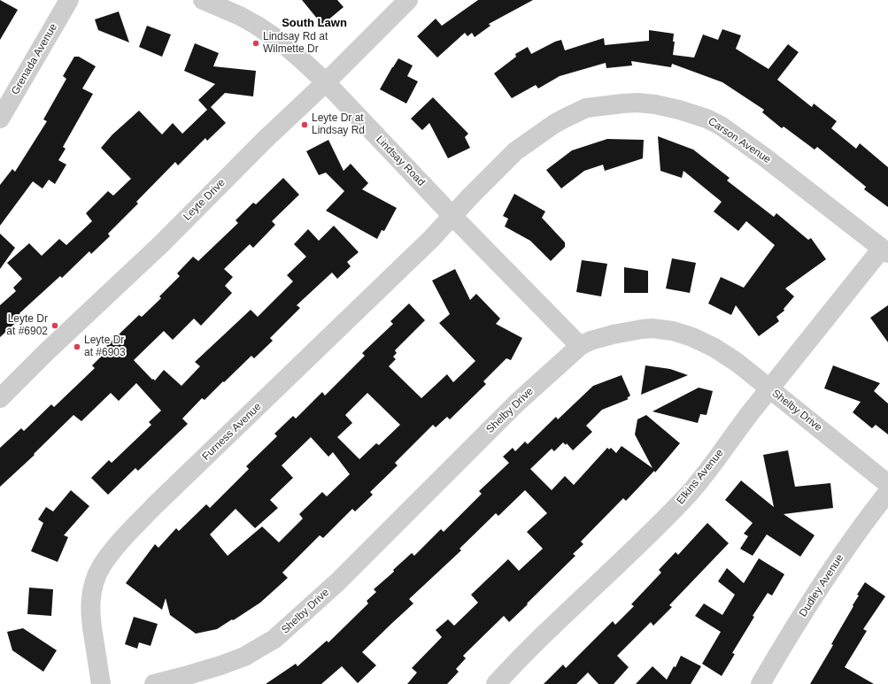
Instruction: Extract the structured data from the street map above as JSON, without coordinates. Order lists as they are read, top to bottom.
{
  "streets": {
    "street": [
      "Grenada Avenue",
      "Carson Avenue",
      "Lindsay Road",
      "Leyte Drive",
      "Shelby Drive",
      "Furness Avenue",
      "Elkins Avenue",
      "Dudley Avenue"
    ]
  },
  "crossings": [
    ["Carson Avenue", "Lindsay Road"],
    ["Carson Avenue", "Furness Avenue"],
    ["Carson Avenue", "Elkins Avenue"],
    ["Lindsay Road", "Leyte Drive"],
    ["Lindsay Road", "Shelby Drive"],
    ["Lindsay Road", "Furness Avenue"],
    ["Shelby Drive", "Elkins Avenue"]
  ],
  "districts": ["South Lawn"],
  "places": [
    "Lindsay Rd at Wilmette Dr",
    "Leyte Dr at Lindsay Rd",
    "Leyte Dr at #6902",
    "Leyte Dr at #6903"
  ]
}
